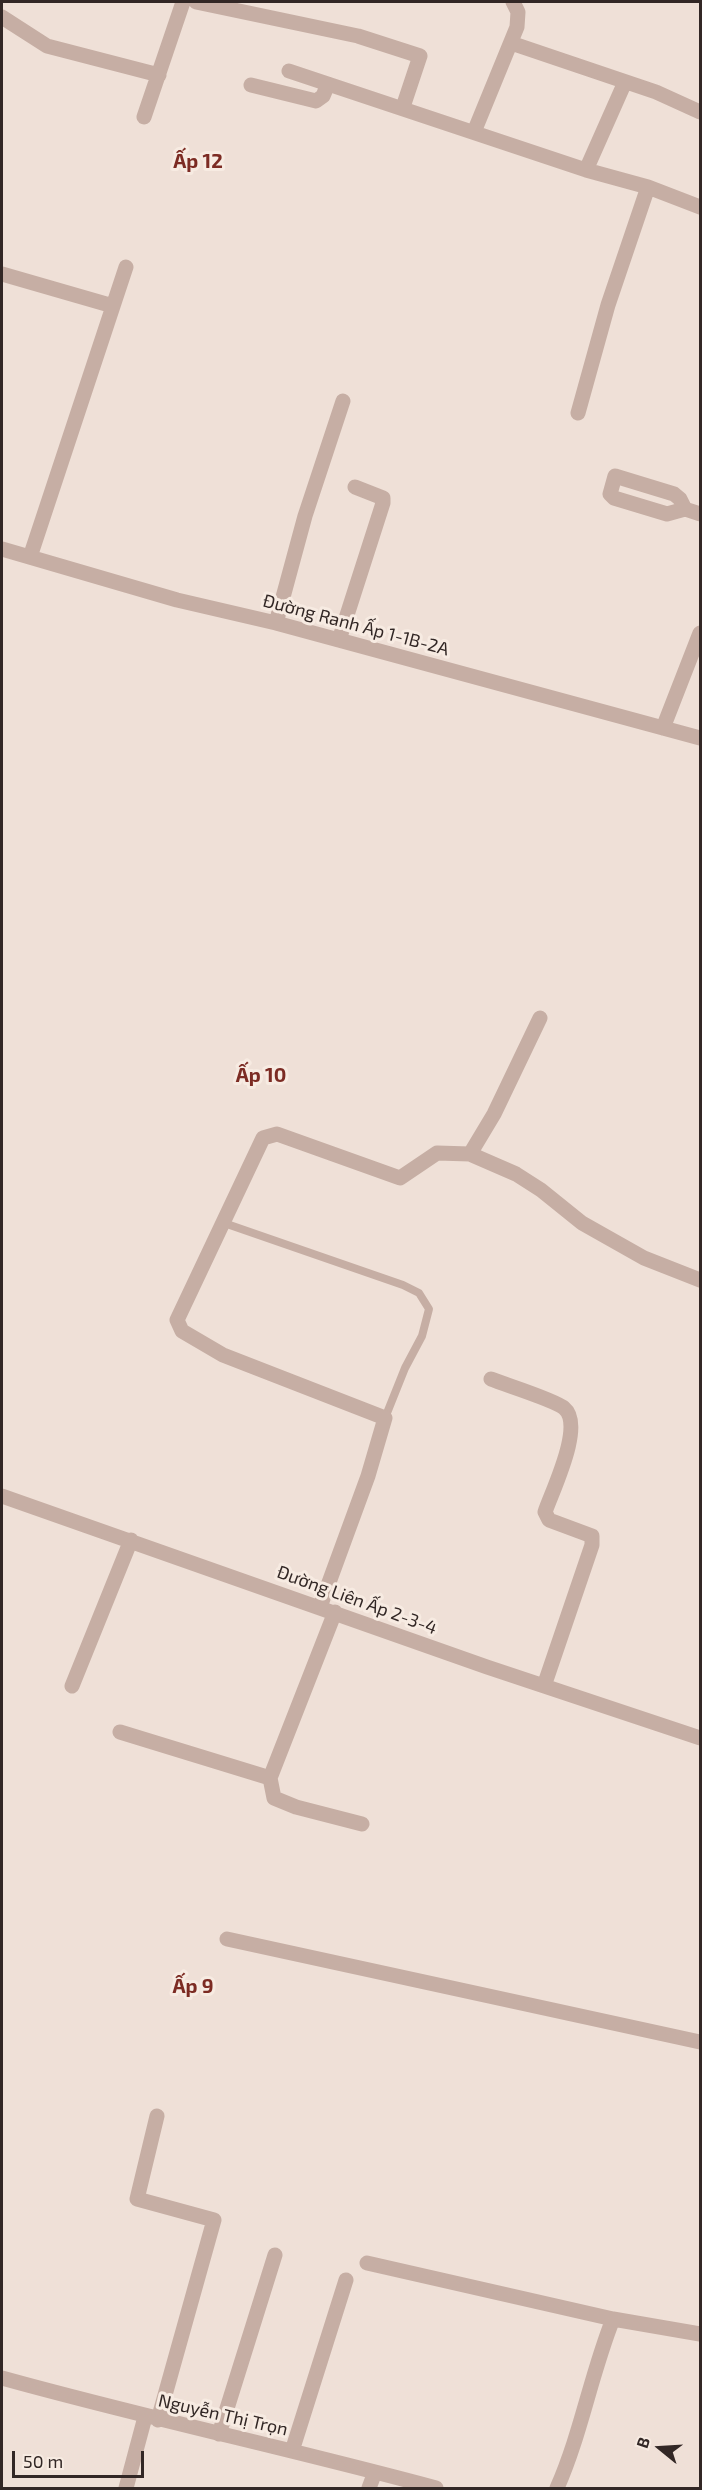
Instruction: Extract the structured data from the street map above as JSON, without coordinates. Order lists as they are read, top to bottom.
{
  "streets": {
    "street": ["Đường Ranh Ấp 1-1B-2A", "Đường Liên Ấp 2-3-4", "Nguyễn Thị Trọn"]
  },
  "districts": ["Ấp 12", "Ấp 10", "Ấp 9"],
  "scale_bar": "50 m",
  "north": "left"
}
